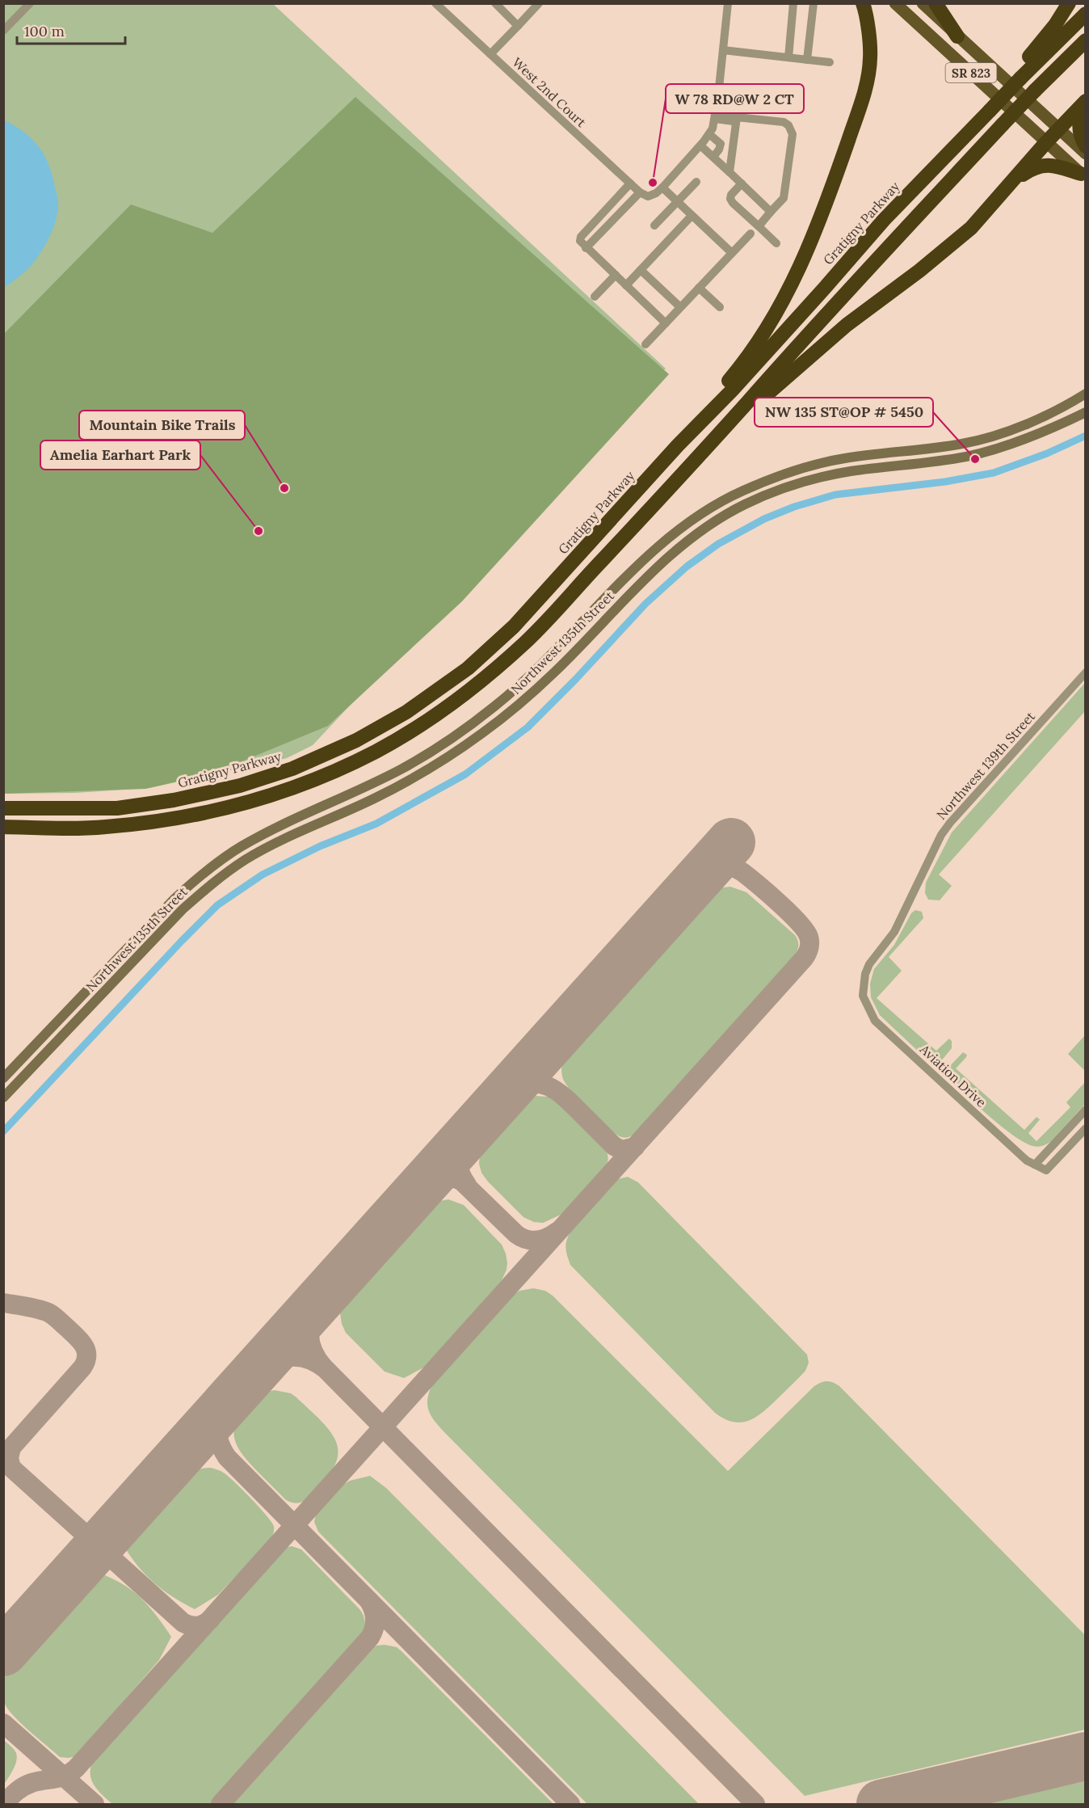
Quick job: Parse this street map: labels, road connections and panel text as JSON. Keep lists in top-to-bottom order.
{
  "streets": {
    "highway": ["Gratigny Parkway"],
    "main road": ["SR 823", "Northwest 135th Street"],
    "street": ["West 2nd Court", "Northwest 139th Street", "Aviation Drive"]
  },
  "crossings": [
    ["Northwest 139th Street", "Aviation Drive"]
  ],
  "places": [
    "W 78 RD@W 2 CT",
    "NW 135 ST@OP # 5450",
    "Mountain Bike Trails",
    "Amelia Earhart Park"
  ],
  "scale_bar": "100 m"
}
